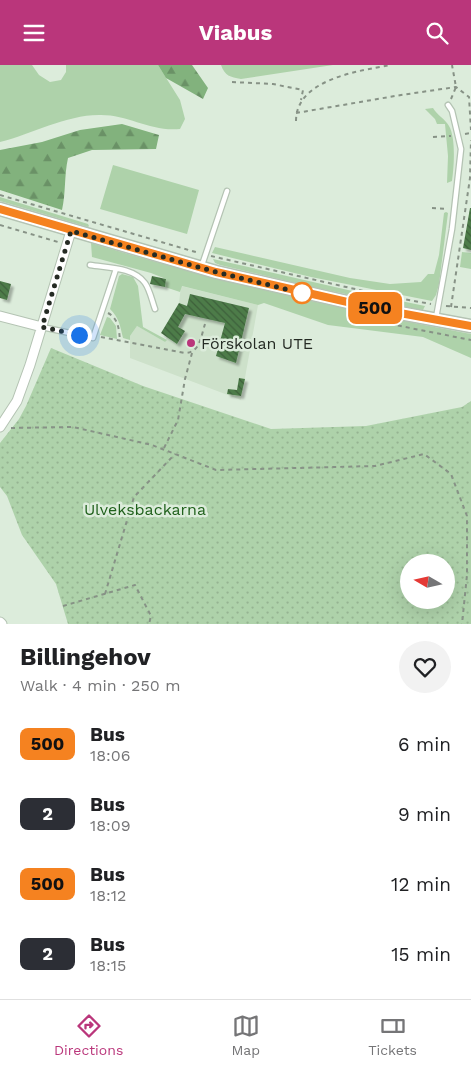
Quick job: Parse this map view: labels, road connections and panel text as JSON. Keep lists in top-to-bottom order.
{
  "parks": ["Ulveksbackarna"],
  "places": ["Förskolan UTE"],
  "lines": ["bus line 500"],
  "north": "left",
  "page": {
    "header": "Viabus",
    "on_map": "500",
    "heading": ["Billingehov", "Walk · 4 min · 250 m"],
    "list": [
      {
        "mark": "500",
        "name": "Bus",
        "note": "18:06",
        "value": "6 min"
      },
      {
        "mark": "2",
        "name": "Bus",
        "note": "18:09",
        "value": "9 min"
      },
      {
        "mark": "500",
        "name": "Bus",
        "note": "18:12",
        "value": "12 min"
      },
      {
        "mark": "2",
        "name": "Bus",
        "note": "18:15",
        "value": "15 min"
      }
    ],
    "tabs": ["Directions", "Map", "Tickets"]
  }
}
